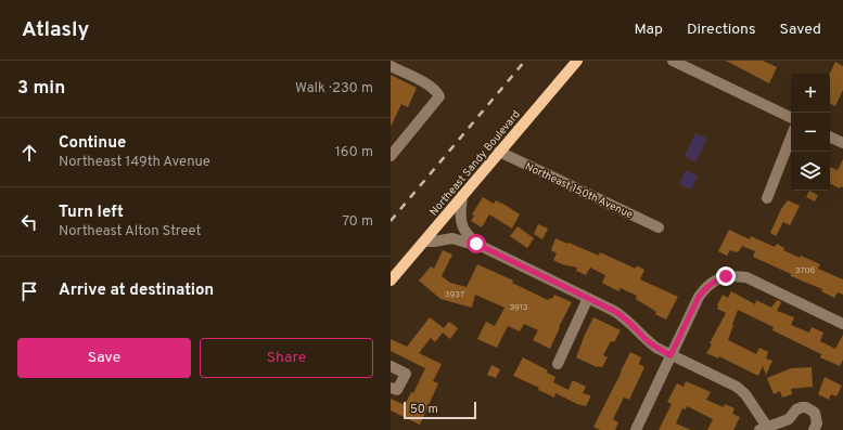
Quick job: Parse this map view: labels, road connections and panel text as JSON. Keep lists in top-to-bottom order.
{
  "streets": {
    "main road": ["Northeast Sandy Boulevard"],
    "street": ["Northeast 150th Avenue"]
  },
  "crossings": [
    ["Northeast Sandy Boulevard", "Northeast 150th Avenue"]
  ],
  "house_numbers": ["3706", "3937", "3913"],
  "scale_bar": "50 m",
  "page": {
    "header": "Atlasly",
    "nav": ["Map", "Directions", "Saved"],
    "heading": ["3 min", "Walk · 230 m"],
    "map_buttons": ["+", "−"],
    "list": [
      ["Continue", "Northeast 149th Avenue", "160 m"],
      ["Turn left", "Northeast Alton Street", "70 m"],
      "Arrive at destination"
    ],
    "buttons": ["Save", "Share"],
    "scale": "50 m"
  }
}
